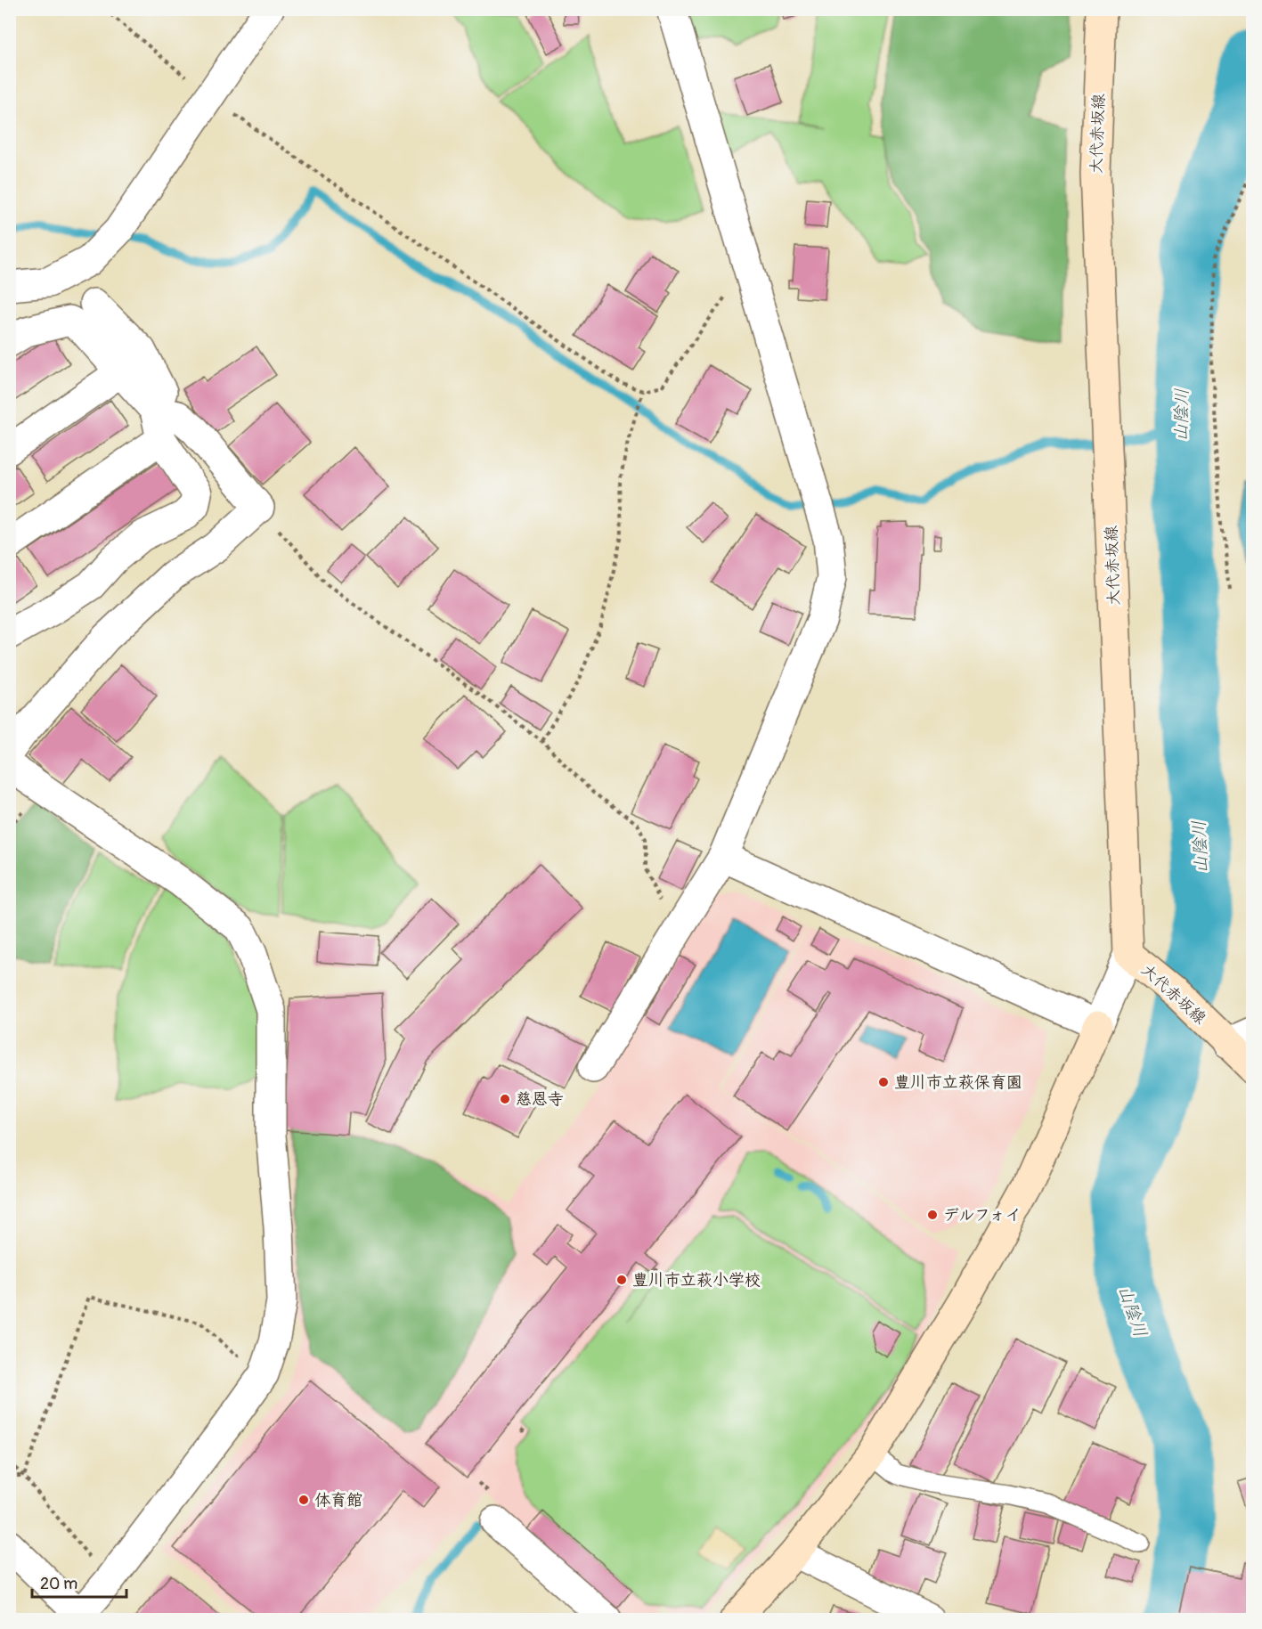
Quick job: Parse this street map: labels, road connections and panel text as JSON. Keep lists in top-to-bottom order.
{
  "streets": {
    "main road": ["大代赤坂線"]
  },
  "water": ["山陰川"],
  "places": [
    "豊川市立萩保育園",
    "慈恩寺",
    "デルフォイ",
    "豊川市立萩小学校",
    "体育館"
  ],
  "scale_bar": "20 m"
}
